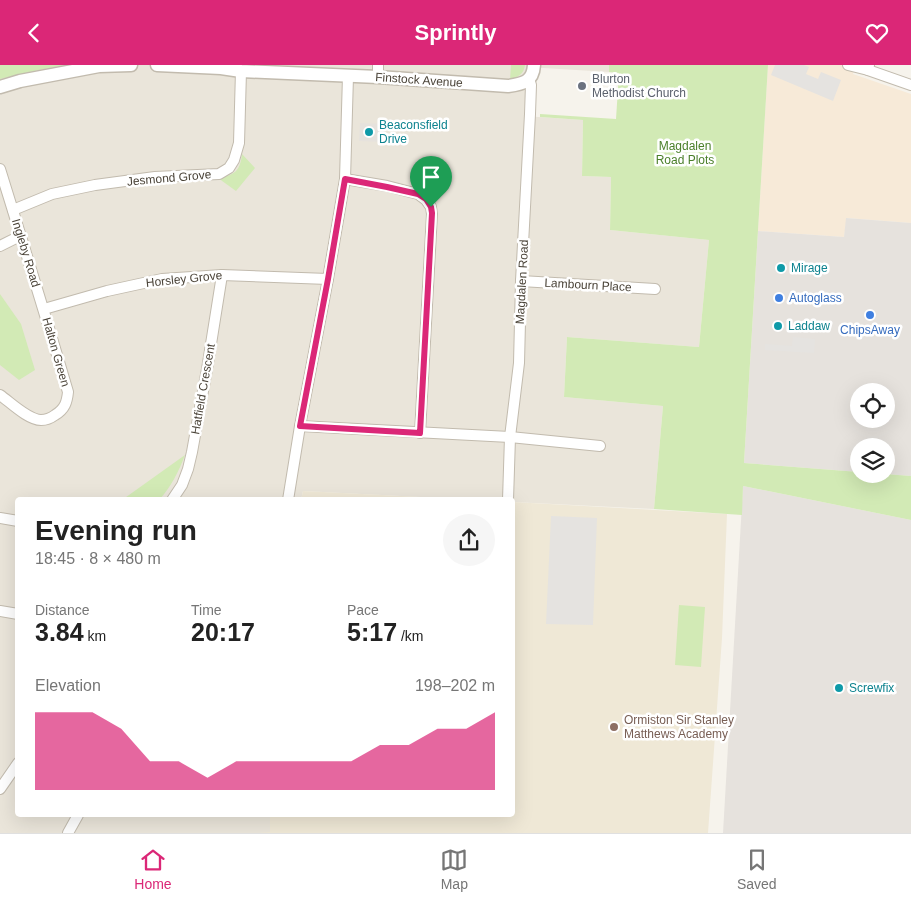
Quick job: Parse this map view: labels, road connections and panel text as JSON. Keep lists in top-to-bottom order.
{
  "streets": {
    "street": [
      "Finstock Avenue",
      "Jesmond Grove",
      "Ingleby Road",
      "Horsley Grove",
      "Magdalen Road",
      "Lambourn Place",
      "Halton Green",
      "Hatfield Crescent"
    ]
  },
  "crossings": [
    ["Finstock Avenue", "Jesmond Grove"],
    ["Finstock Avenue", "Magdalen Road"],
    ["Jesmond Grove", "Ingleby Road"],
    ["Ingleby Road", "Horsley Grove"],
    ["Ingleby Road", "Halton Green"],
    ["Horsley Grove", "Halton Green"],
    ["Horsley Grove", "Hatfield Crescent"],
    ["Magdalen Road", "Lambourn Place"]
  ],
  "parks": ["Magdalen Road Plots"],
  "places": [
    "Blurton Methodist Church",
    "Beaconsfield Drive",
    "Mirage",
    "Autoglass",
    "ChipsAway",
    "Laddaw",
    "Screwfix",
    "Ormiston Sir Stanley Matthews Academy"
  ],
  "page": {
    "header": "Sprintly",
    "heading": ["Evening run", "18:45 · 8 × 480 m"],
    "stats": [
      ["Distance", "3.84 km"],
      ["Time", "20:17"],
      ["Pace", "5:17 /km"]
    ],
    "chart": ["Elevation", "198–202 m"],
    "tabs": ["Home", "Map", "Saved"]
  }
}
